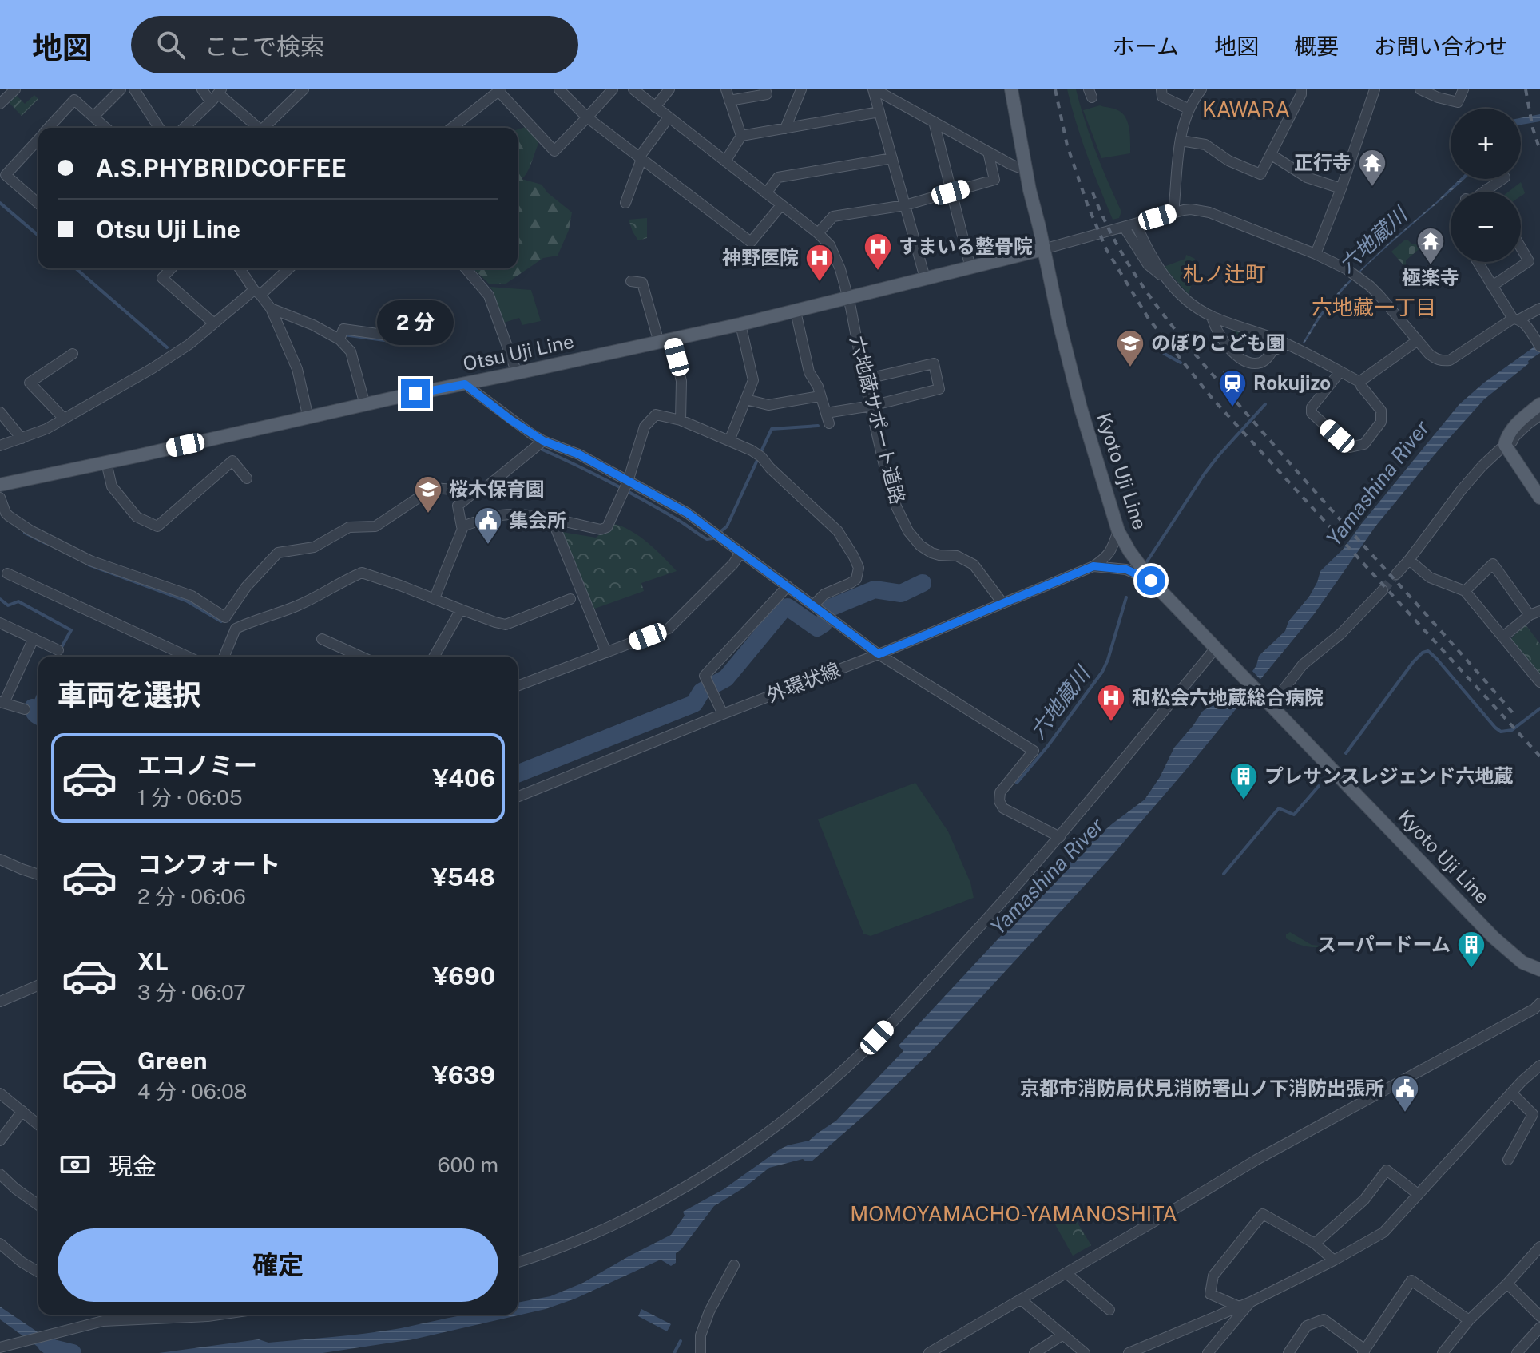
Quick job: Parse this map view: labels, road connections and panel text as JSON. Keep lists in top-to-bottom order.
{
  "streets": {
    "main road": ["Otsu Uji Line", "Kyoto Uji Line"],
    "street": ["六地蔵サポート道路", "外環状線"]
  },
  "crossings": [
    ["Otsu Uji Line", "六地蔵サポート道路"],
    ["Otsu Uji Line", "Kyoto Uji Line"],
    ["六地蔵サポート道路", "外環状線"],
    ["Kyoto Uji Line", "外環状線"]
  ],
  "districts": [
    "KAWARA",
    "札ノ辻町",
    "六地藏一丁目",
    "MOMOYAMACHO-YAMANOSHITA"
  ],
  "water": ["六地蔵川", "Yamashina River"],
  "places": {
    "temple": ["正行寺", "極楽寺"],
    "hospital": ["すまいる整骨院", "神野医院", "和松会六地蔵総合病院"],
    "school or university": ["のぼりこども園", "桜木保育園"],
    "station": ["Rokujizo"],
    "public building": ["集会所", "京都市消防局伏見消防署山ノ下消防出張所"],
    "building": ["プレサンスレジェンド六地蔵", "スーパードーム"]
  },
  "page": {
    "header": "地図",
    "search": "ここで検索",
    "nav": [
      "ホーム",
      "地図",
      "概要",
      "お問い合わせ"
    ],
    "map_buttons": ["+", "−"],
    "banner": ["A.S.PHYBRIDCOFFEE", "Otsu Uji Line"],
    "bubble": "2 分",
    "heading": "車両を選択",
    "list": [
      {
        "name": "エコノミー",
        "note": "1 分 · 06:05",
        "value": "¥406"
      },
      {
        "name": "コンフォート",
        "note": "2 分 · 06:06",
        "value": "¥548"
      },
      {
        "name": "XL",
        "note": "3 分 · 06:07",
        "value": "¥690"
      },
      {
        "name": "Green",
        "note": "4 分 · 06:08",
        "value": "¥639"
      }
    ],
    "pay": ["現金", "600 m"],
    "buttons": "確定"
  }
}
